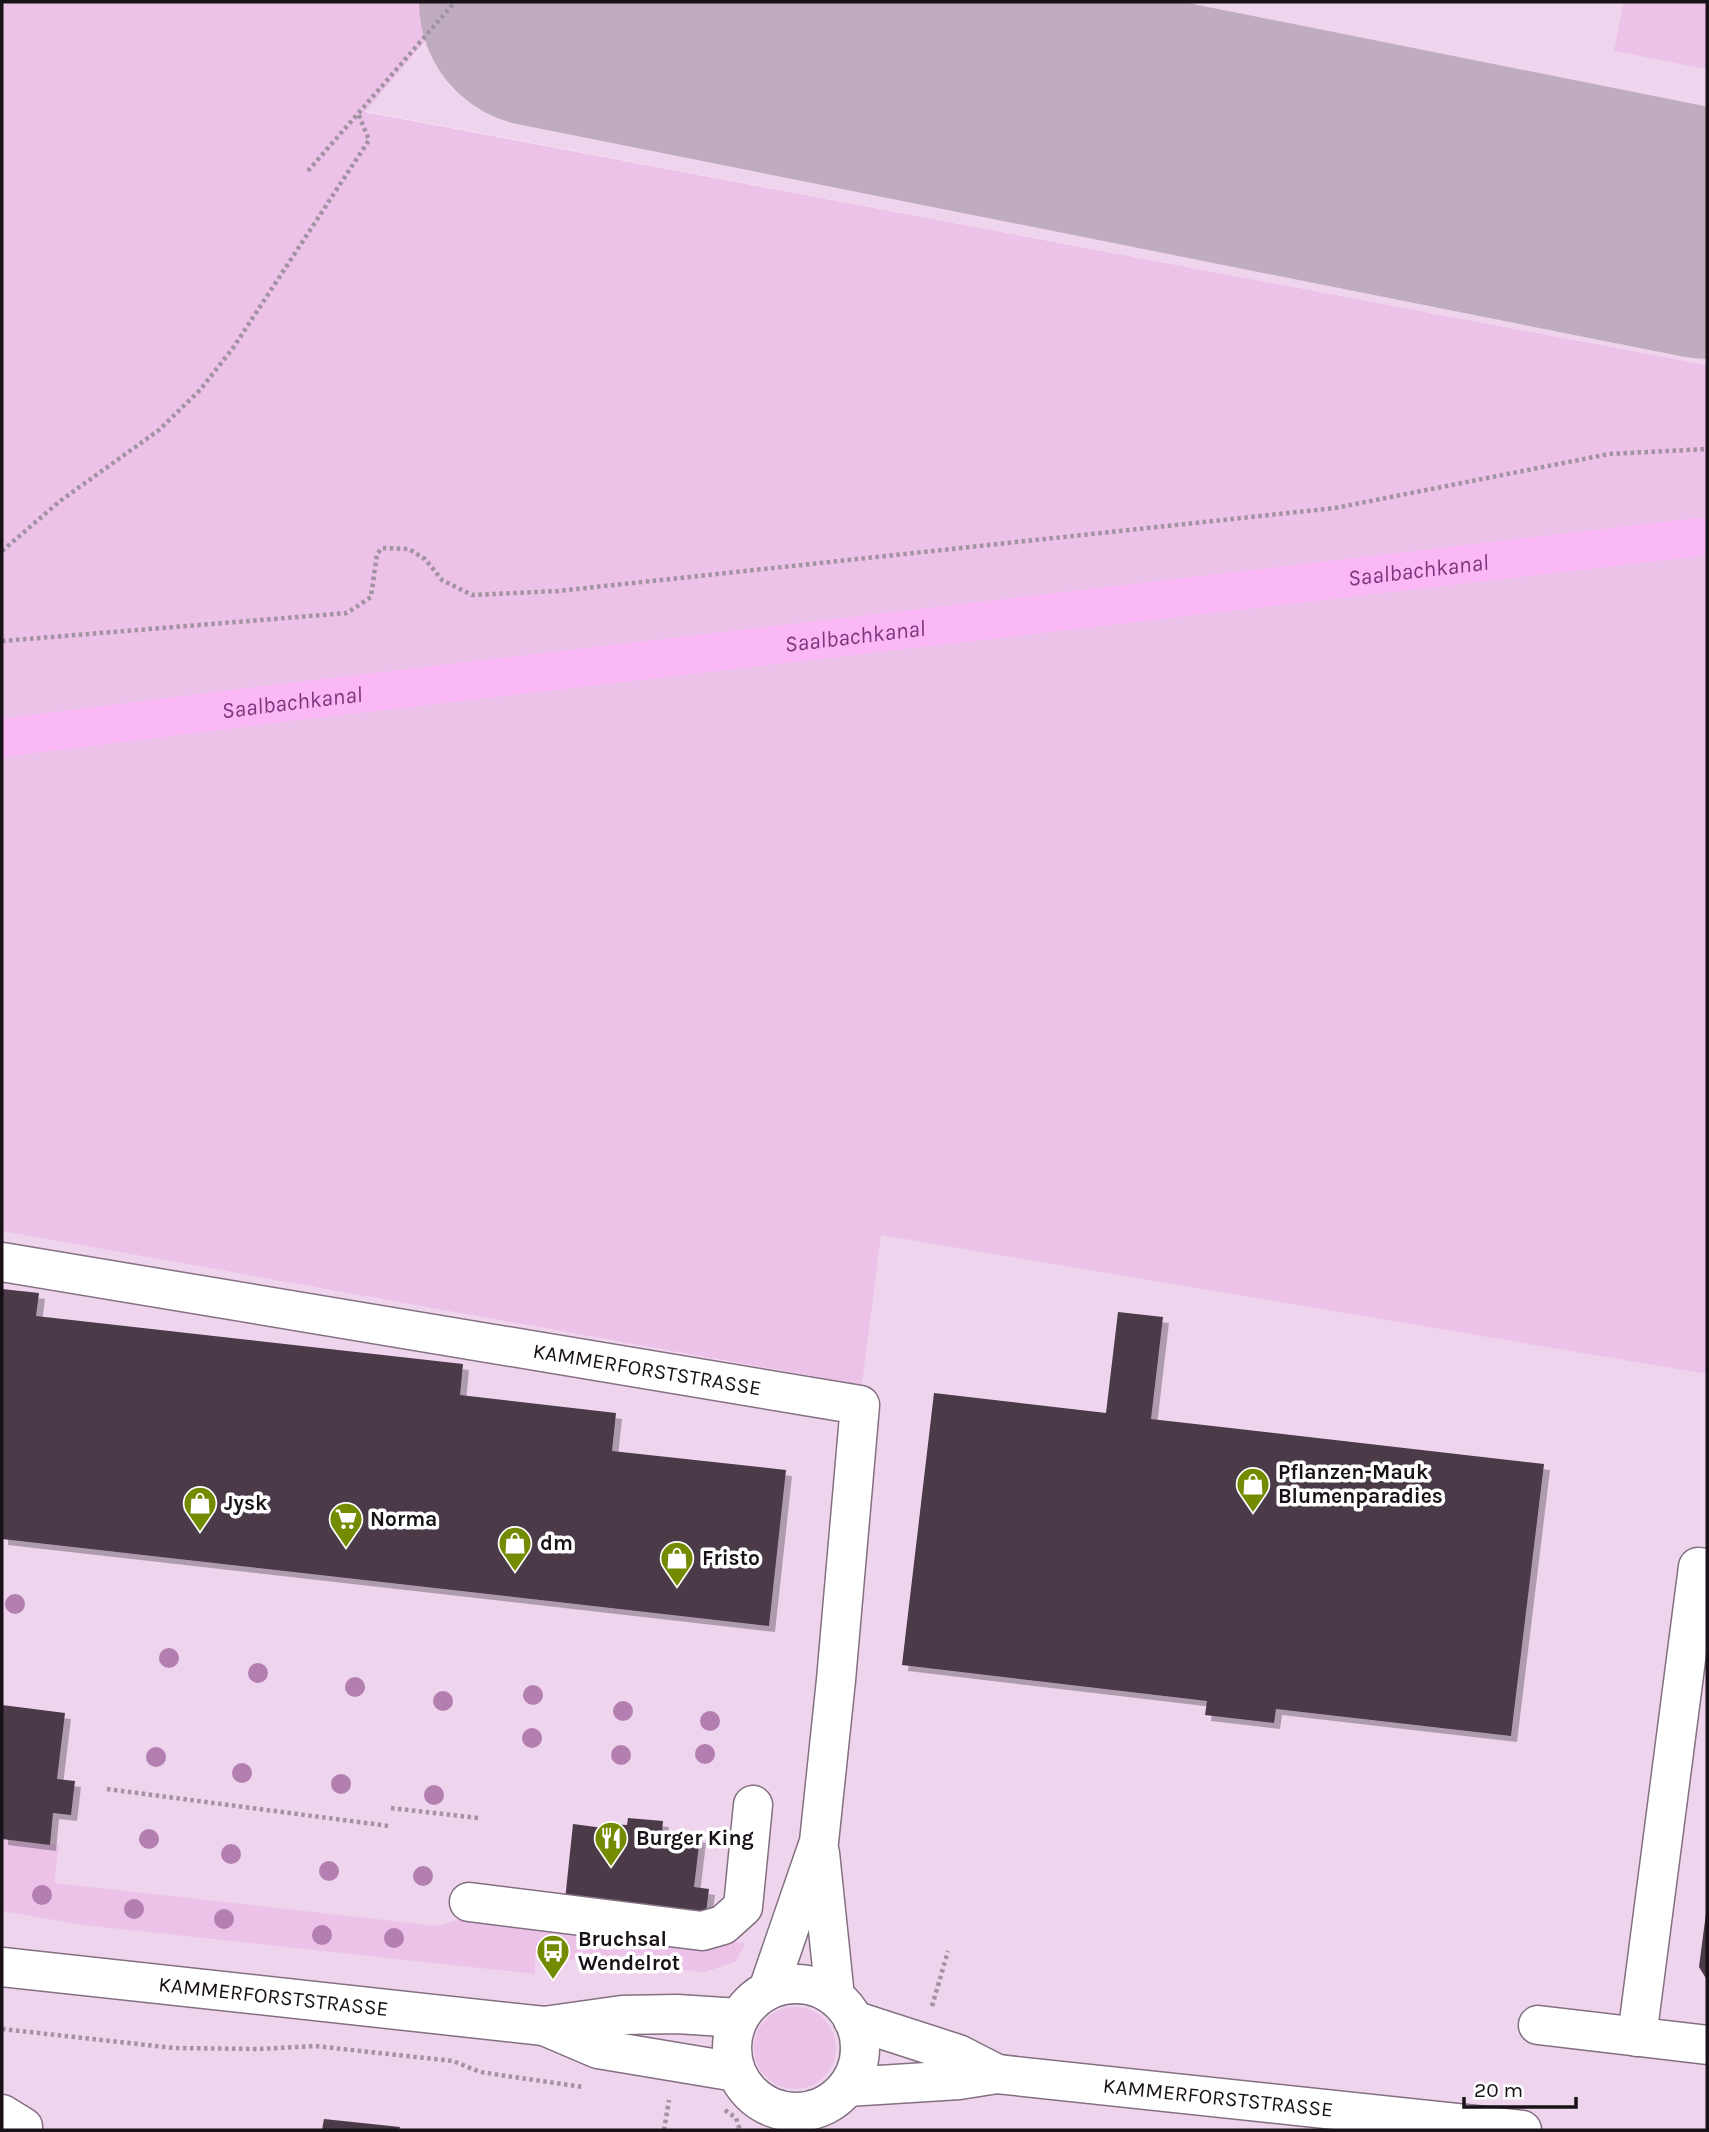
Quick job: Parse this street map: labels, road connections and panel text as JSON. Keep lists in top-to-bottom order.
{
  "streets": {
    "street": ["KAMMERFORSTSTRASSE"]
  },
  "water": ["Saalbachkanal"],
  "places": {
    "shop": [
      "Pflanzen-Mauk Blumenparadies",
      "Jysk",
      "dm",
      "Fristo"
    ],
    "supermarket": ["Norma"],
    "restaurant": ["Burger King"],
    "bus stop": ["Bruchsal Wendelrot"]
  },
  "scale_bar": "20 m"
}
